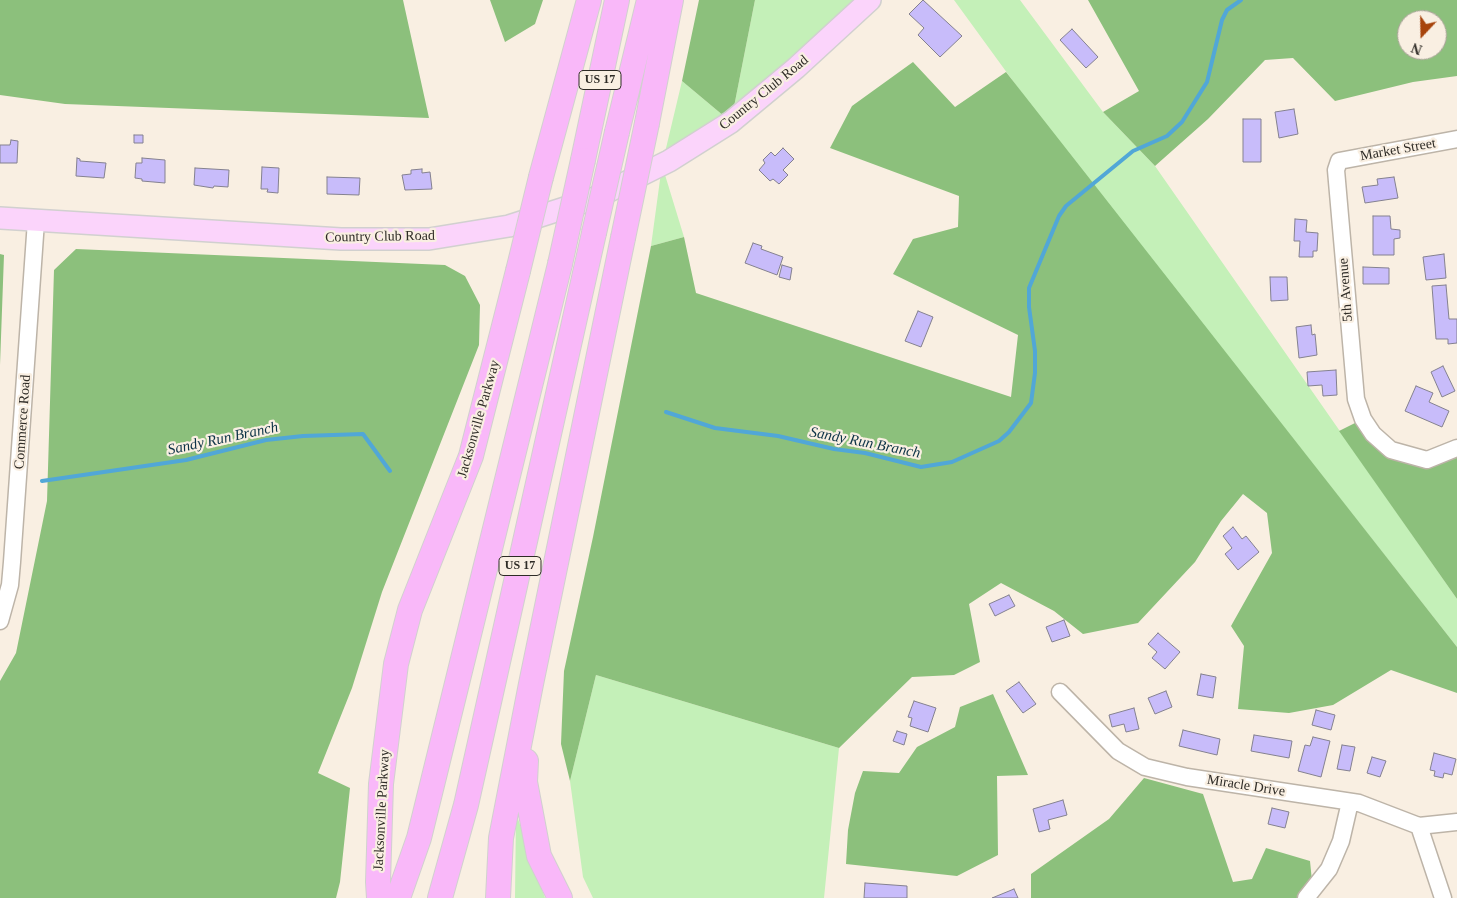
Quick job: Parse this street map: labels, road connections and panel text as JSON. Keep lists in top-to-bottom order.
{
  "streets": {
    "highway": ["US 17", "Jacksonville Parkway"],
    "main road": ["Country Club Road"],
    "street": [
      "Market Street",
      "5th Avenue",
      "Commerce Road",
      "Miracle Drive"
    ]
  },
  "crossings": [
    ["Country Club Road", "Commerce Road"],
    ["Market Street", "5th Avenue"]
  ],
  "water": ["Sandy Run Branch"],
  "north": "bottom"
}
